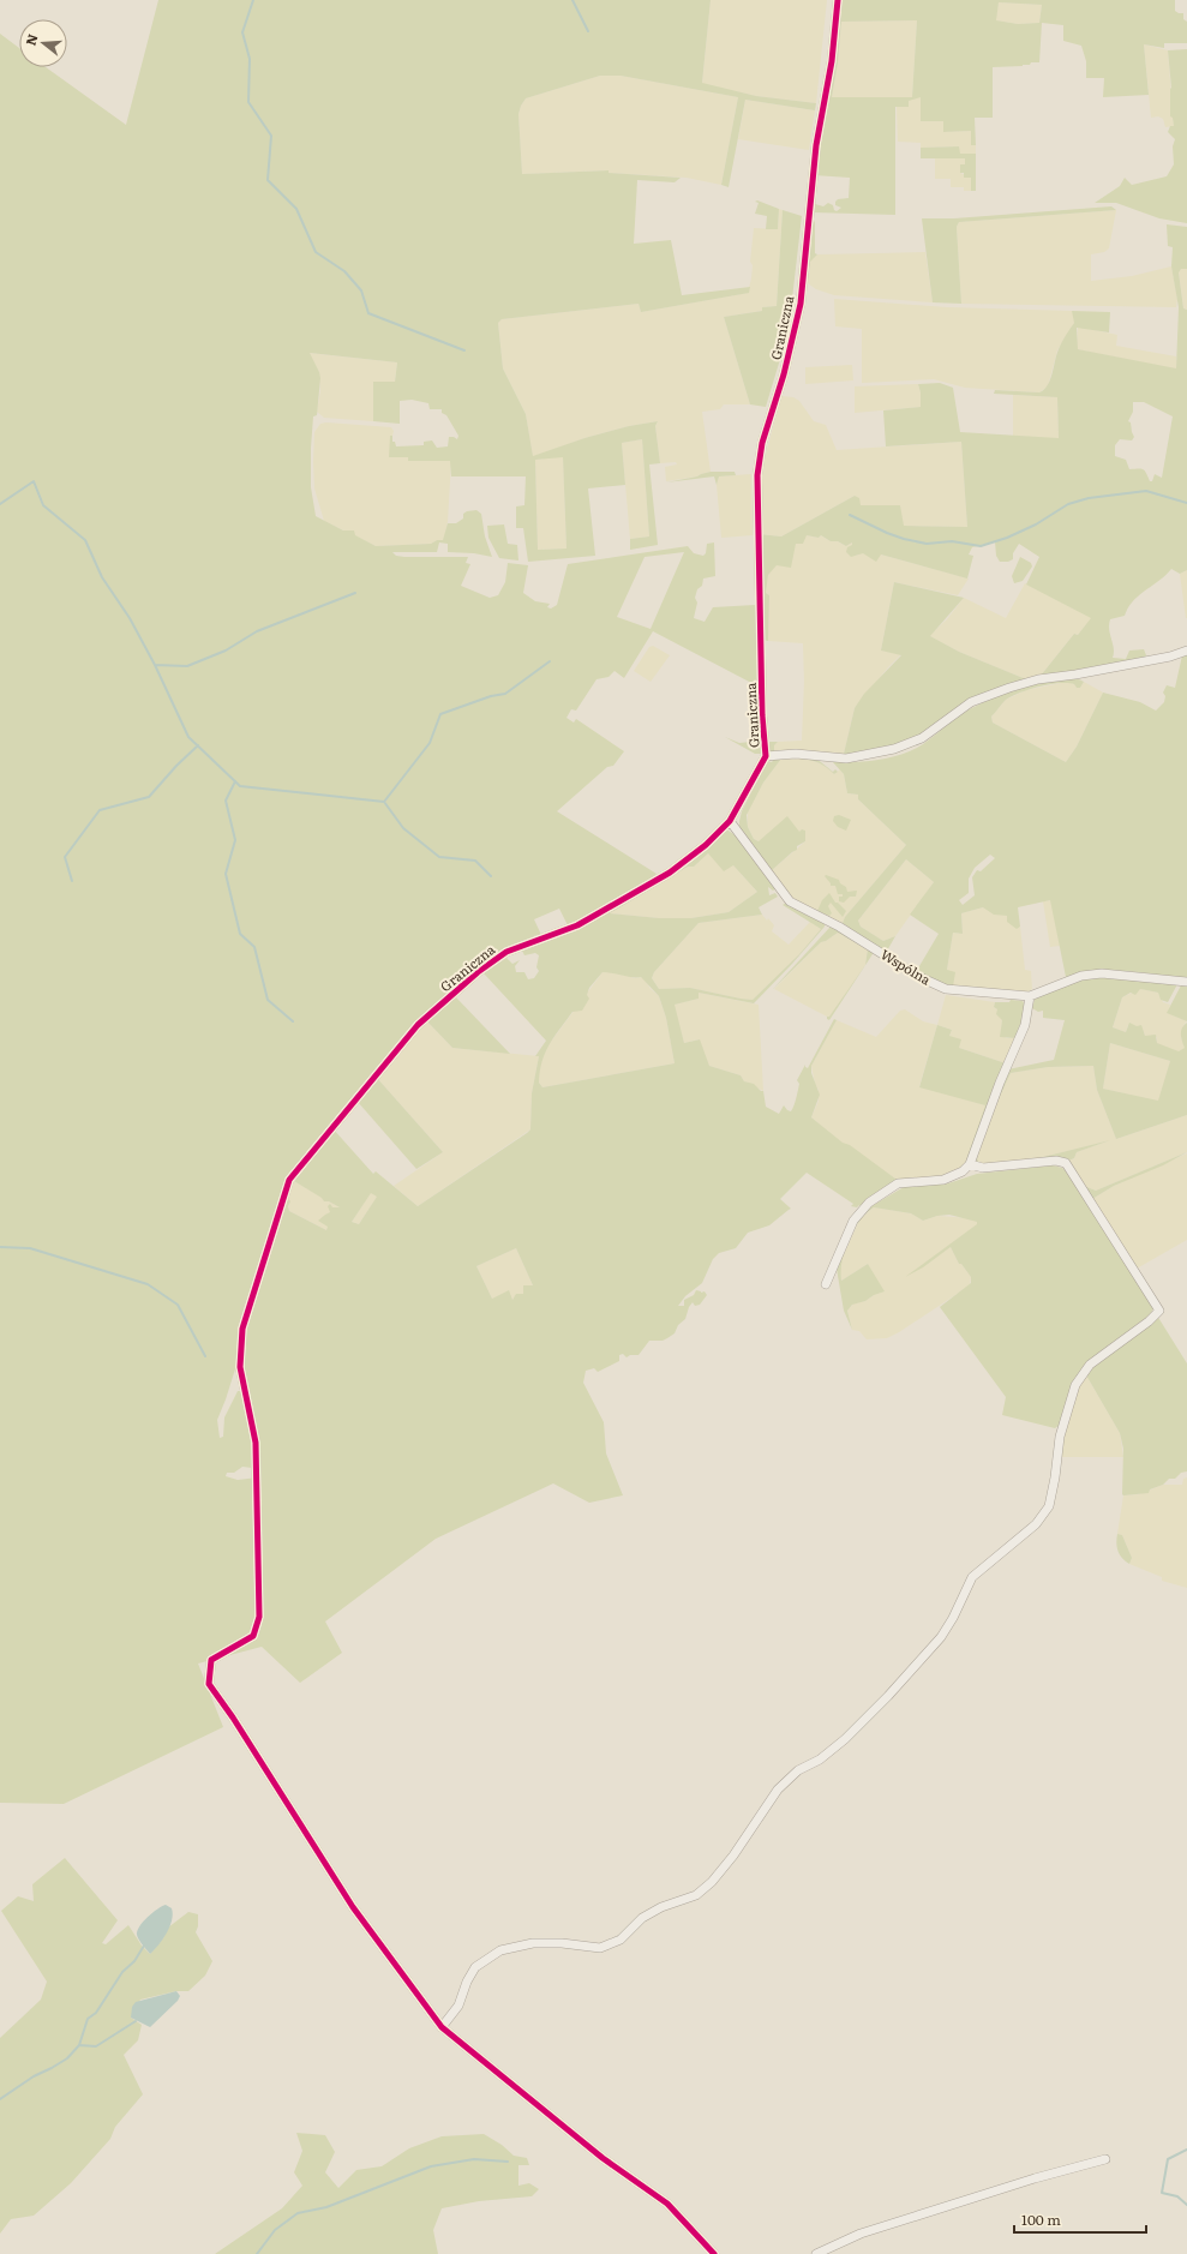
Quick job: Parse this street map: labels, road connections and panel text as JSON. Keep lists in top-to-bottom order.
{
  "streets": {
    "street": ["Graniczna", "Wspólna"]
  },
  "crossings": [
    ["Graniczna", "Wspólna"]
  ],
  "scale_bar": "100 m",
  "north": "left"
}
